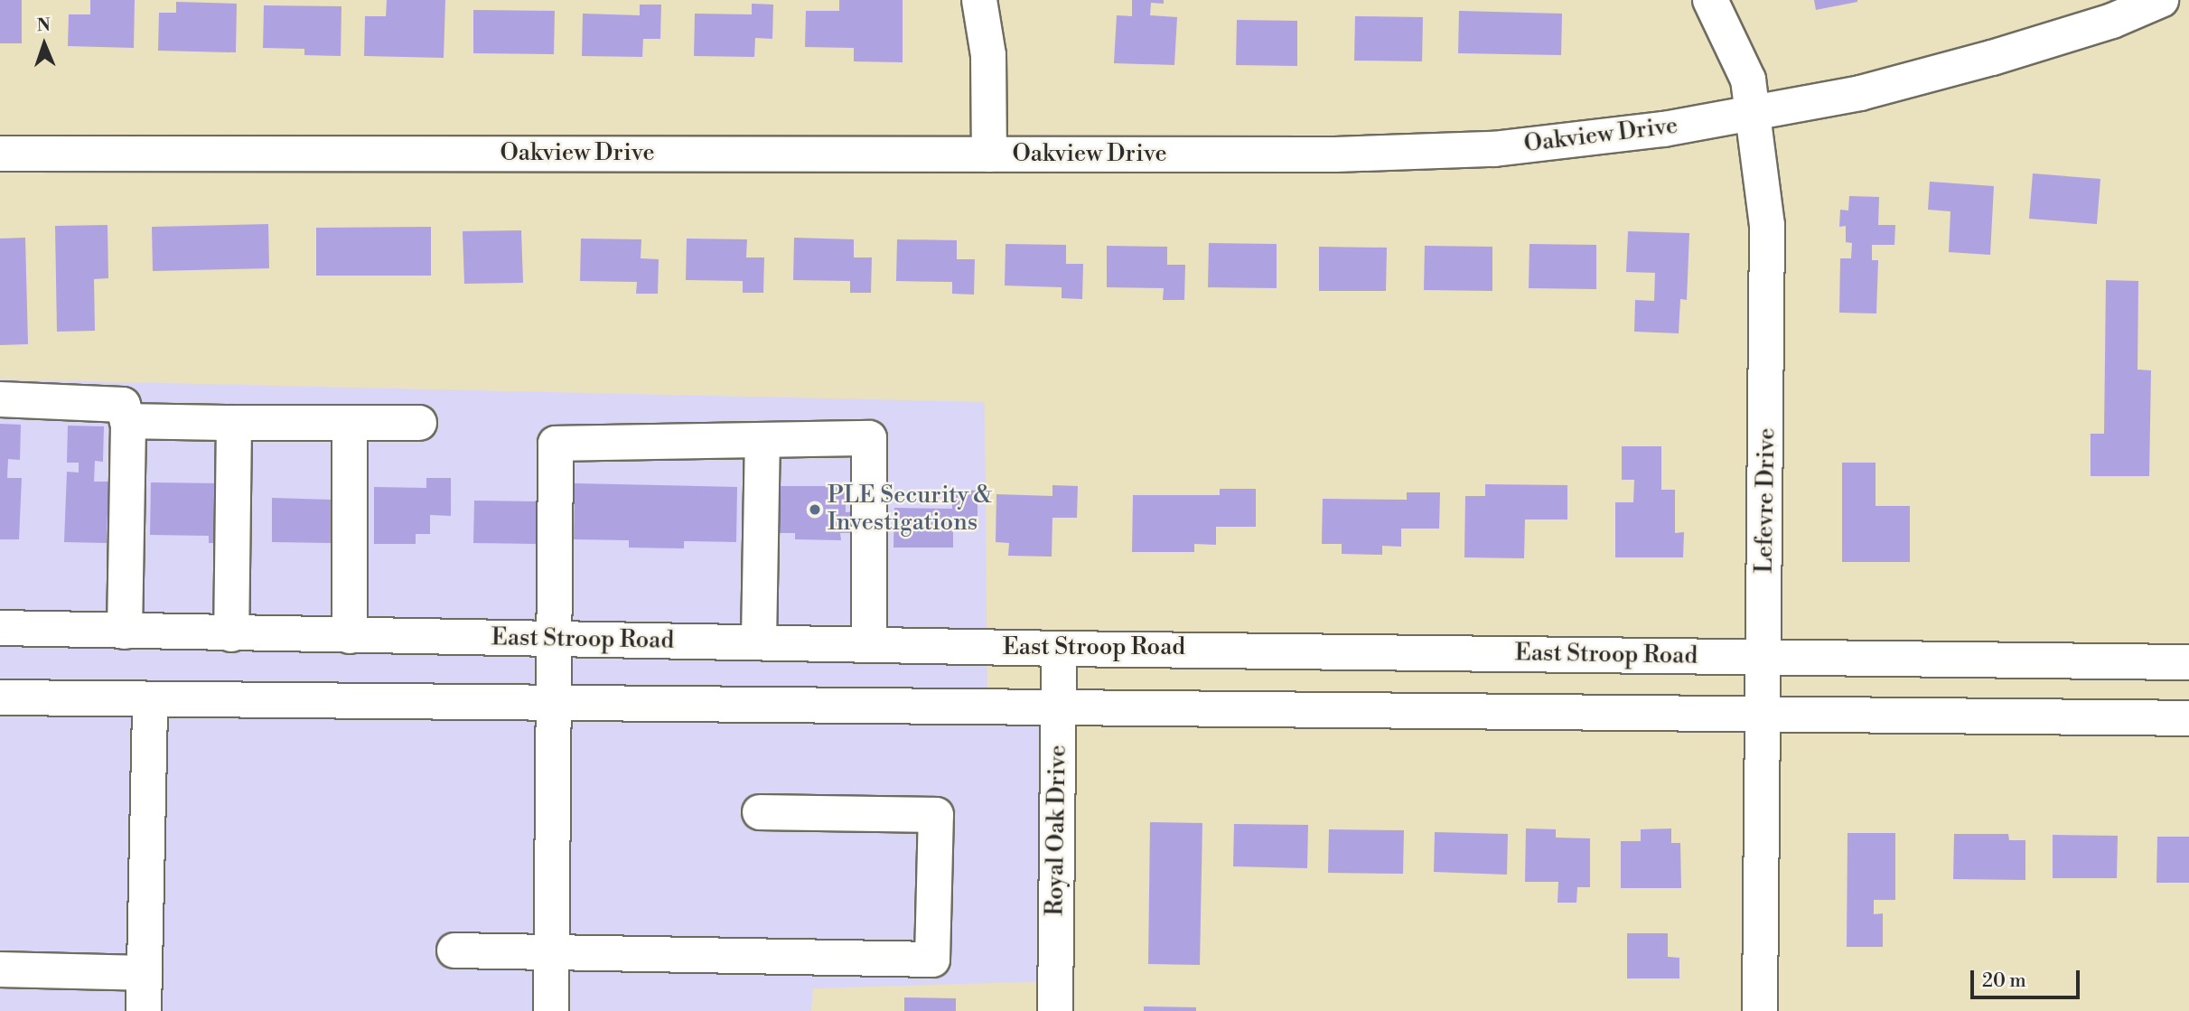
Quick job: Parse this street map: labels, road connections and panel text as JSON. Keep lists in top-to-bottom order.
{
  "streets": {
    "main road": [
      "Oakview Drive",
      "Lefevre Drive",
      "East Stroop Road",
      "Royal Oak Drive"
    ]
  },
  "crossings": [
    ["Oakview Drive", "Lefevre Drive"],
    ["Lefevre Drive", "East Stroop Road"],
    ["East Stroop Road", "Royal Oak Drive"]
  ],
  "places": ["PLE Security & Investigations"],
  "scale_bar": "20 m",
  "north": "top"
}
